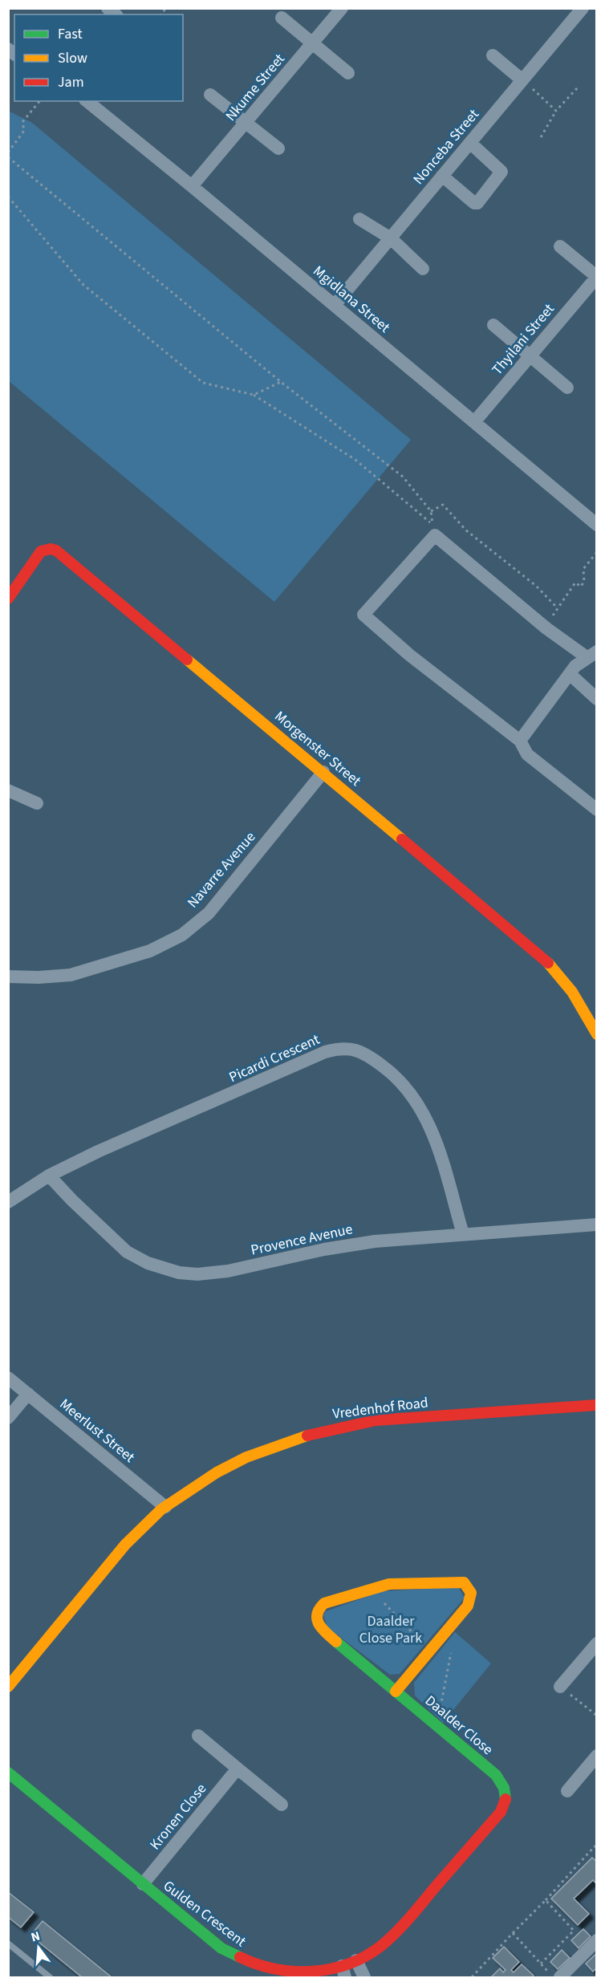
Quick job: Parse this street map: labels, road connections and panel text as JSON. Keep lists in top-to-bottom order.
{
  "streets": {
    "street": [
      "Nkume Street",
      "Nonceba Street",
      "Mgidlana Street",
      "Thyilani Street",
      "Morgenster Street",
      "Navarre Avenue",
      "Picardi Crescent",
      "Provence Avenue",
      "Vredenhof Road",
      "Meerlust Street",
      "Daalder Close",
      "Kronen Close",
      "Gulden Crescent"
    ]
  },
  "crossings": [
    ["Nkume Street", "Mgidlana Street"],
    ["Nonceba Street", "Mgidlana Street"],
    ["Mgidlana Street", "Thyilani Street"],
    ["Morgenster Street", "Navarre Avenue"],
    ["Picardi Crescent", "Provence Avenue"],
    ["Vredenhof Road", "Meerlust Street"],
    ["Daalder Close", "Gulden Crescent"],
    ["Kronen Close", "Gulden Crescent"]
  ],
  "parks": ["Daalder Close Park"],
  "legend": ["Fast", "Slow", "Jam"],
  "north": "top"
}
